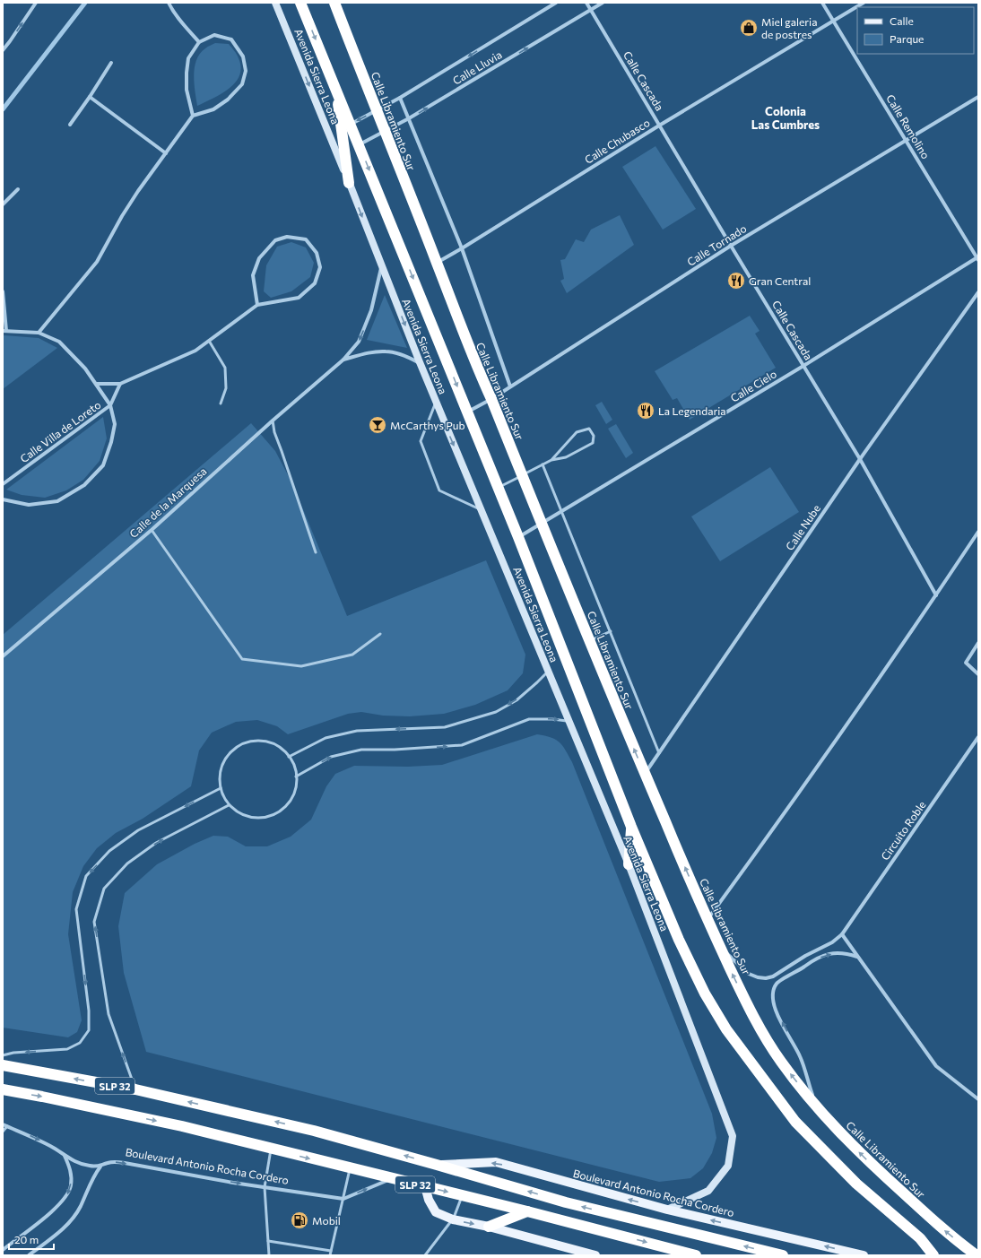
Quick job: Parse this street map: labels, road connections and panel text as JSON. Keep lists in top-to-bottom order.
{
  "streets": {
    "highway": ["Calle Libramiento Sur", "SLP 32"],
    "main road": ["Boulevard Antonio Rocha Cordero"],
    "street": [
      "Calle Lluvia",
      "Avenida Sierra Leona",
      "Calle Cascada",
      "Calle Remolino",
      "Calle Chubasco",
      "Calle Tornado",
      "Calle Cielo",
      "Calle Villa de Loreto",
      "Calle de la Marquesa",
      "Calle Nube",
      "Circuito Roble"
    ]
  },
  "crossings": [
    ["Calle Lluvia", "Calle Cascada"],
    ["Calle Lluvia", "Calle Libramiento Sur"],
    ["Avenida Sierra Leona", "Calle de la Marquesa"],
    ["Avenida Sierra Leona", "Boulevard Antonio Rocha Cordero"],
    ["Calle Cascada", "Calle Chubasco"],
    ["Calle Cascada", "Calle Tornado"],
    ["Calle Cascada", "Calle Cielo"],
    ["Calle Cascada", "Calle Nube"],
    ["Calle Libramiento Sur", "Calle Chubasco"],
    ["Calle Libramiento Sur", "Calle Tornado"],
    ["Calle Libramiento Sur", "Calle Cielo"],
    ["Calle Libramiento Sur", "Calle Nube"],
    ["Calle Remolino", "Calle Chubasco"],
    ["Calle Remolino", "Calle Tornado"],
    ["Calle Remolino", "Calle Cielo"],
    ["SLP 32", "Boulevard Antonio Rocha Cordero"]
  ],
  "one_way": ["Avenida Sierra Leona"],
  "districts": ["Colonia Las Cumbres"],
  "places": {
    "shop": ["Miel galeria de postres"],
    "restaurant": ["Gran Central", "La Legendaria"],
    "bar": ["McCarthys Pub"],
    "fuel station": ["Mobil"]
  },
  "legend": ["Calle", "Parque"],
  "scale_bar": "20 m"
}
